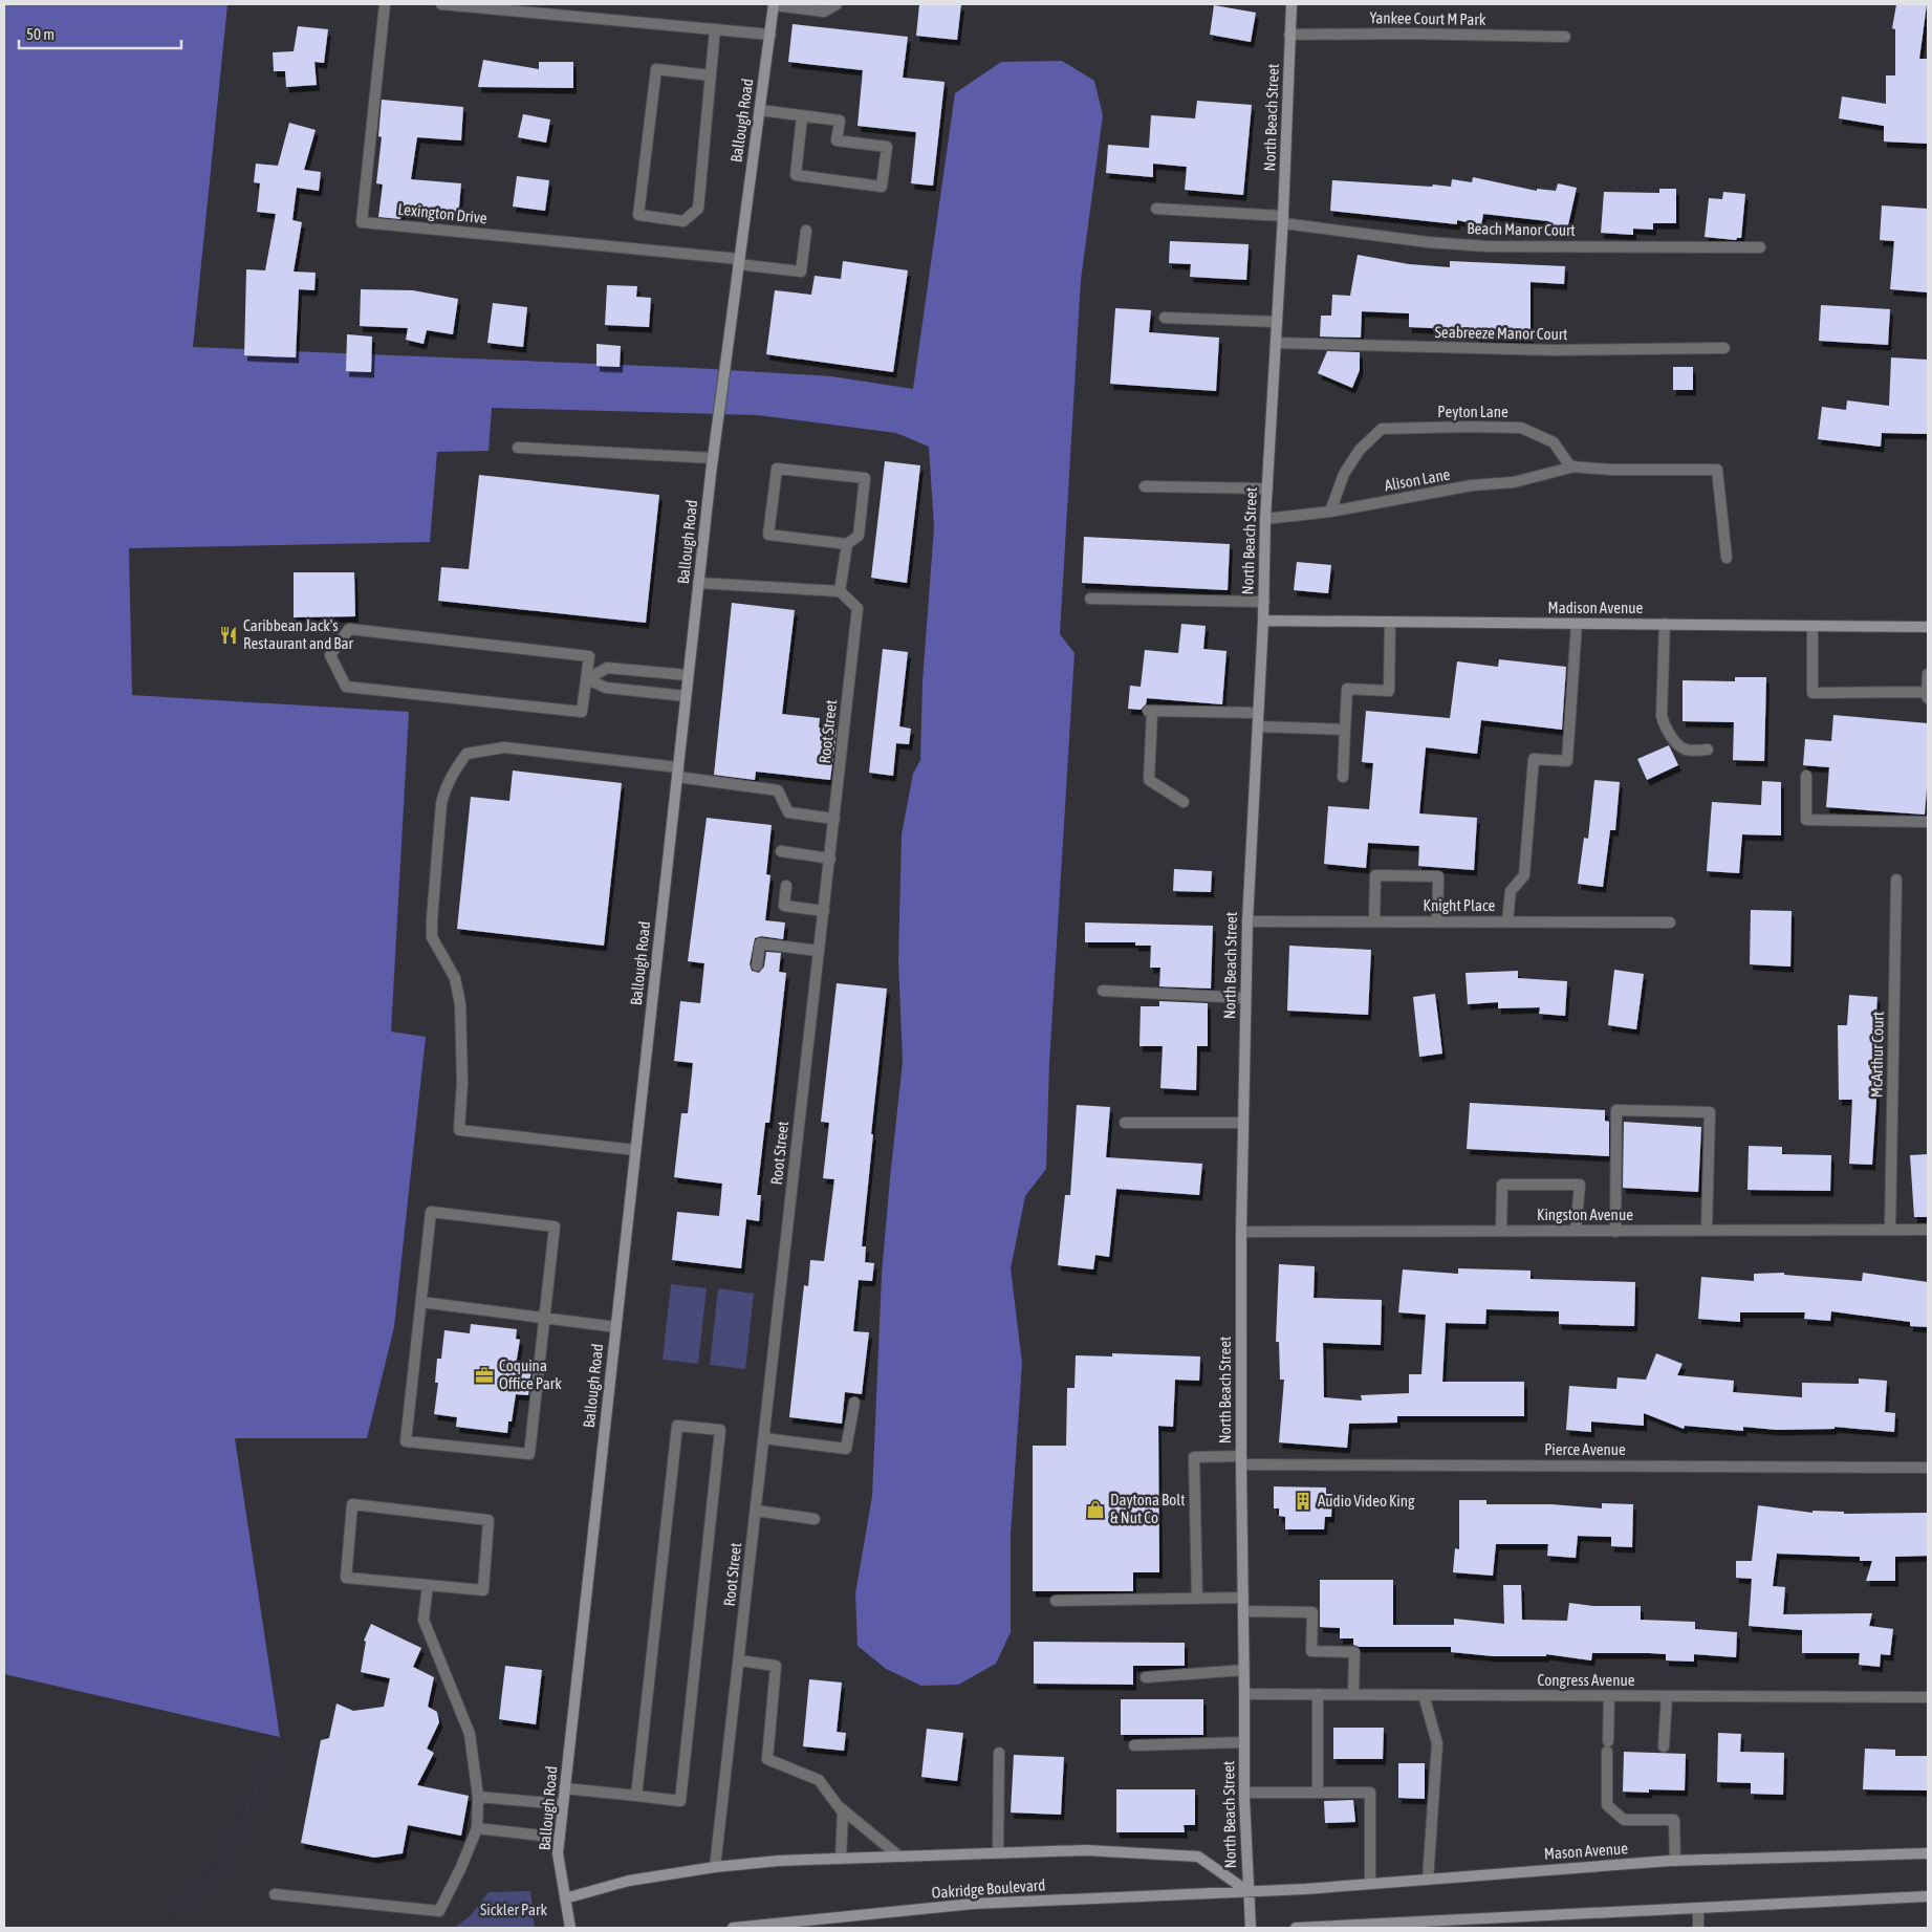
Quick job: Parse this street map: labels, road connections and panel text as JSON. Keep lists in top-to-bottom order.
{
  "streets": {
    "street": [
      "Yankee Court M Park",
      "North Beach Street",
      "Ballough Road",
      "Lexington Drive",
      "Beach Manor Court",
      "Seabreeze Manor Court",
      "Peyton Lane",
      "Alison Lane",
      "Madison Avenue",
      "Root Street",
      "Knight Place",
      "McArthur Court",
      "Kingston Avenue",
      "Pierce Avenue",
      "Congress Avenue",
      "Mason Avenue",
      "Oakridge Boulevard"
    ]
  },
  "crossings": [
    ["Yankee Court M Park", "North Beach Street"],
    ["North Beach Street", "Beach Manor Court"],
    ["North Beach Street", "Seabreeze Manor Court"],
    ["North Beach Street", "Alison Lane"],
    ["North Beach Street", "Madison Avenue"],
    ["North Beach Street", "Knight Place"],
    ["North Beach Street", "Kingston Avenue"],
    ["North Beach Street", "Pierce Avenue"],
    ["North Beach Street", "Congress Avenue"],
    ["North Beach Street", "Mason Avenue"],
    ["North Beach Street", "Oakridge Boulevard"],
    ["Ballough Road", "Lexington Drive"],
    ["Peyton Lane", "Alison Lane"],
    ["McArthur Court", "Kingston Avenue"],
    ["Mason Avenue", "Oakridge Boulevard"]
  ],
  "parks": ["Sickler Park"],
  "places": {
    "restaurant": ["Caribbean Jack's Restaurant and Bar"],
    "office": ["Coquina Office Park"],
    "building": ["Audio Video King"],
    "shop": ["Daytona Bolt & Nut Co"]
  },
  "scale_bar": "50 m"
}
